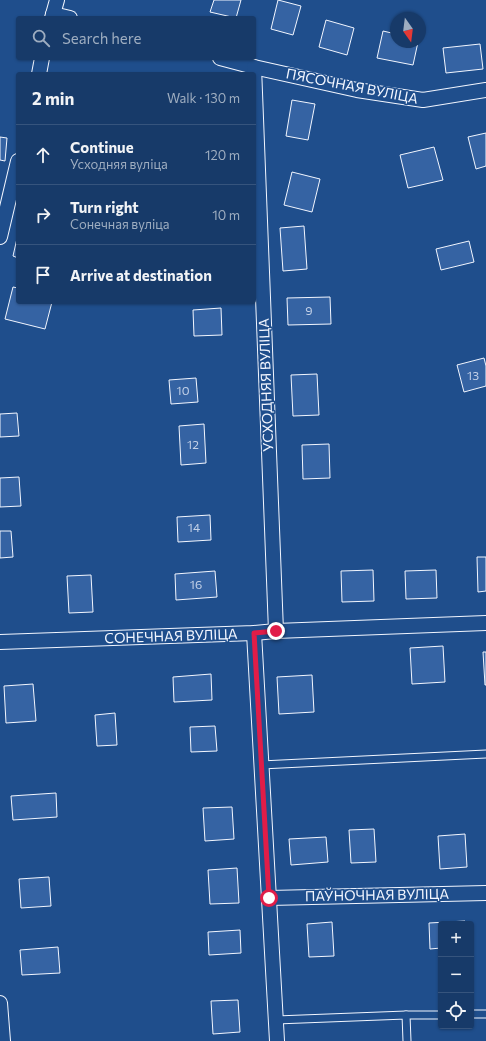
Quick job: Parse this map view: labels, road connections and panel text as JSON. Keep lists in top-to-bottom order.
{
  "streets": {
    "street": [
      "ПЯСОЧНАЯ ВУЛІЦА",
      "УСХОДНЯЯ ВУЛІЦА",
      "СОНЕЧНАЯ ВУЛІЦА",
      "ПАЎНОЧНАЯ ВУЛІЦА"
    ]
  },
  "crossings": [
    ["ПЯСОЧНАЯ ВУЛІЦА", "УСХОДНЯЯ ВУЛІЦА"],
    ["УСХОДНЯЯ ВУЛІЦА", "СОНЕЧНАЯ ВУЛІЦА"]
  ],
  "house_numbers": [
    "9",
    "13",
    "10",
    "12",
    "14",
    "16"
  ],
  "north": "bottom",
  "page": {
    "search": "Search here",
    "heading": ["2 min", "Walk · 130 m"],
    "list": [
      ["Continue", "Усходняя вуліца", "120 m"],
      ["Turn right", "Сонечная вуліца", "10 m"],
      "Arrive at destination"
    ],
    "map_buttons": ["+", "−"]
  }
}
